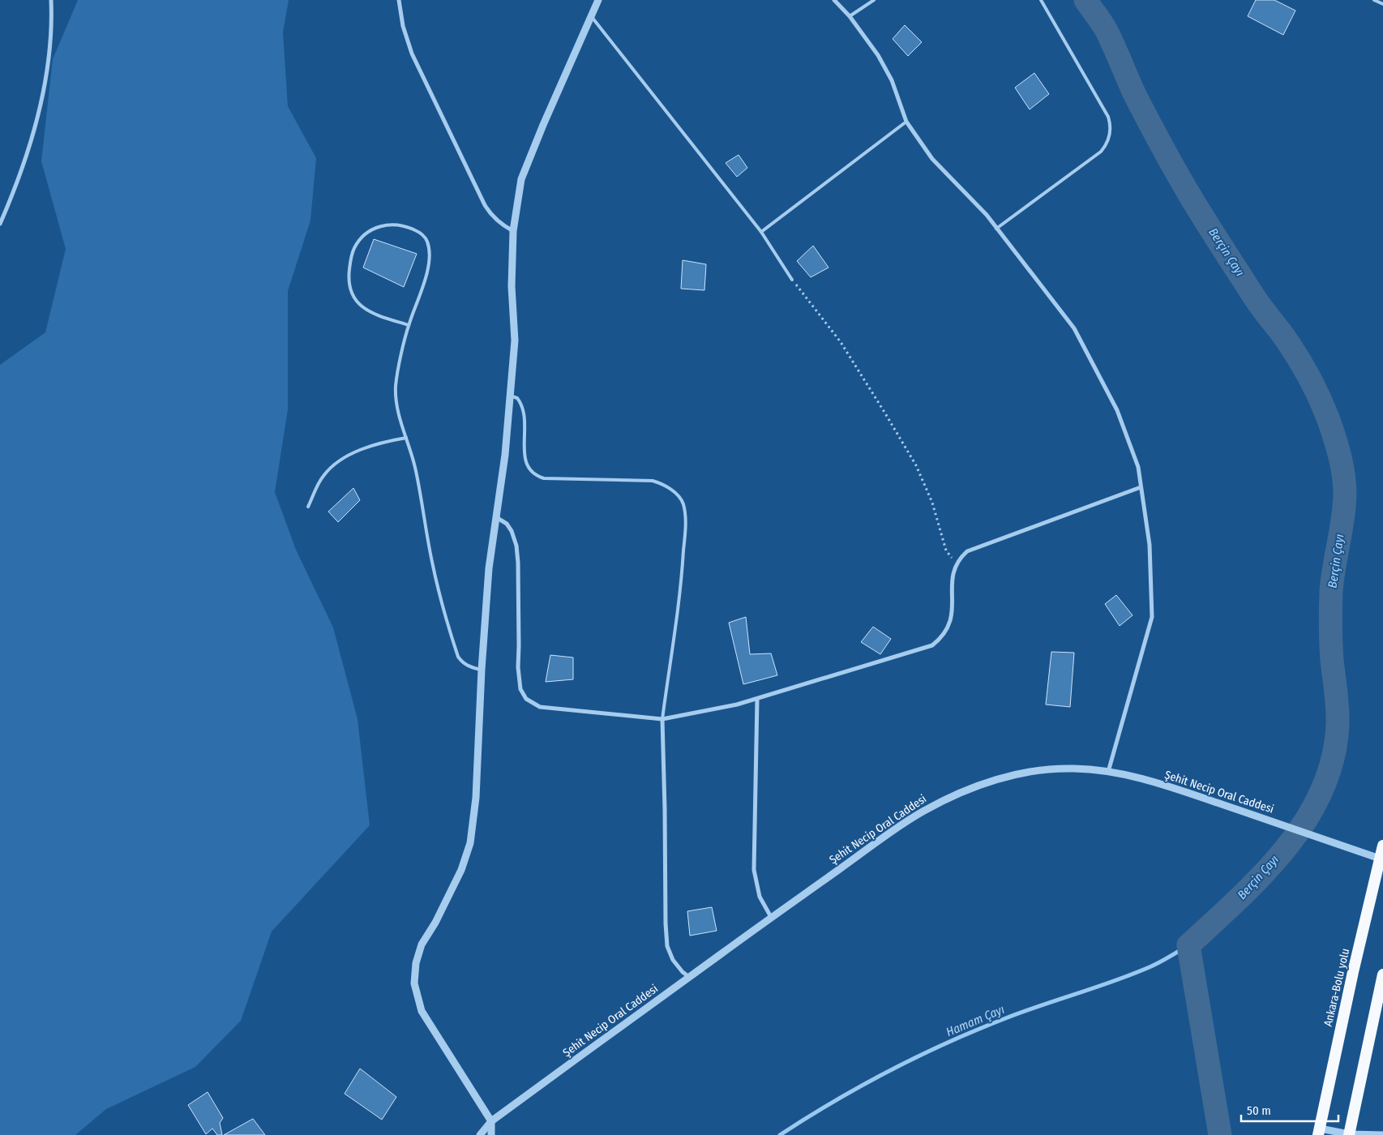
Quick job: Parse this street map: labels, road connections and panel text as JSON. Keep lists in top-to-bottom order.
{
  "streets": {
    "highway": ["Ankara-Bolu yolu"],
    "street": ["Şehit Necip Oral Caddesi"]
  },
  "crossings": [
    ["Şehit Necip Oral Caddesi", "Ankara-Bolu yolu"]
  ],
  "water": ["Berçin Çayı", "Hamam Çayı"],
  "scale_bar": "50 m"
}
